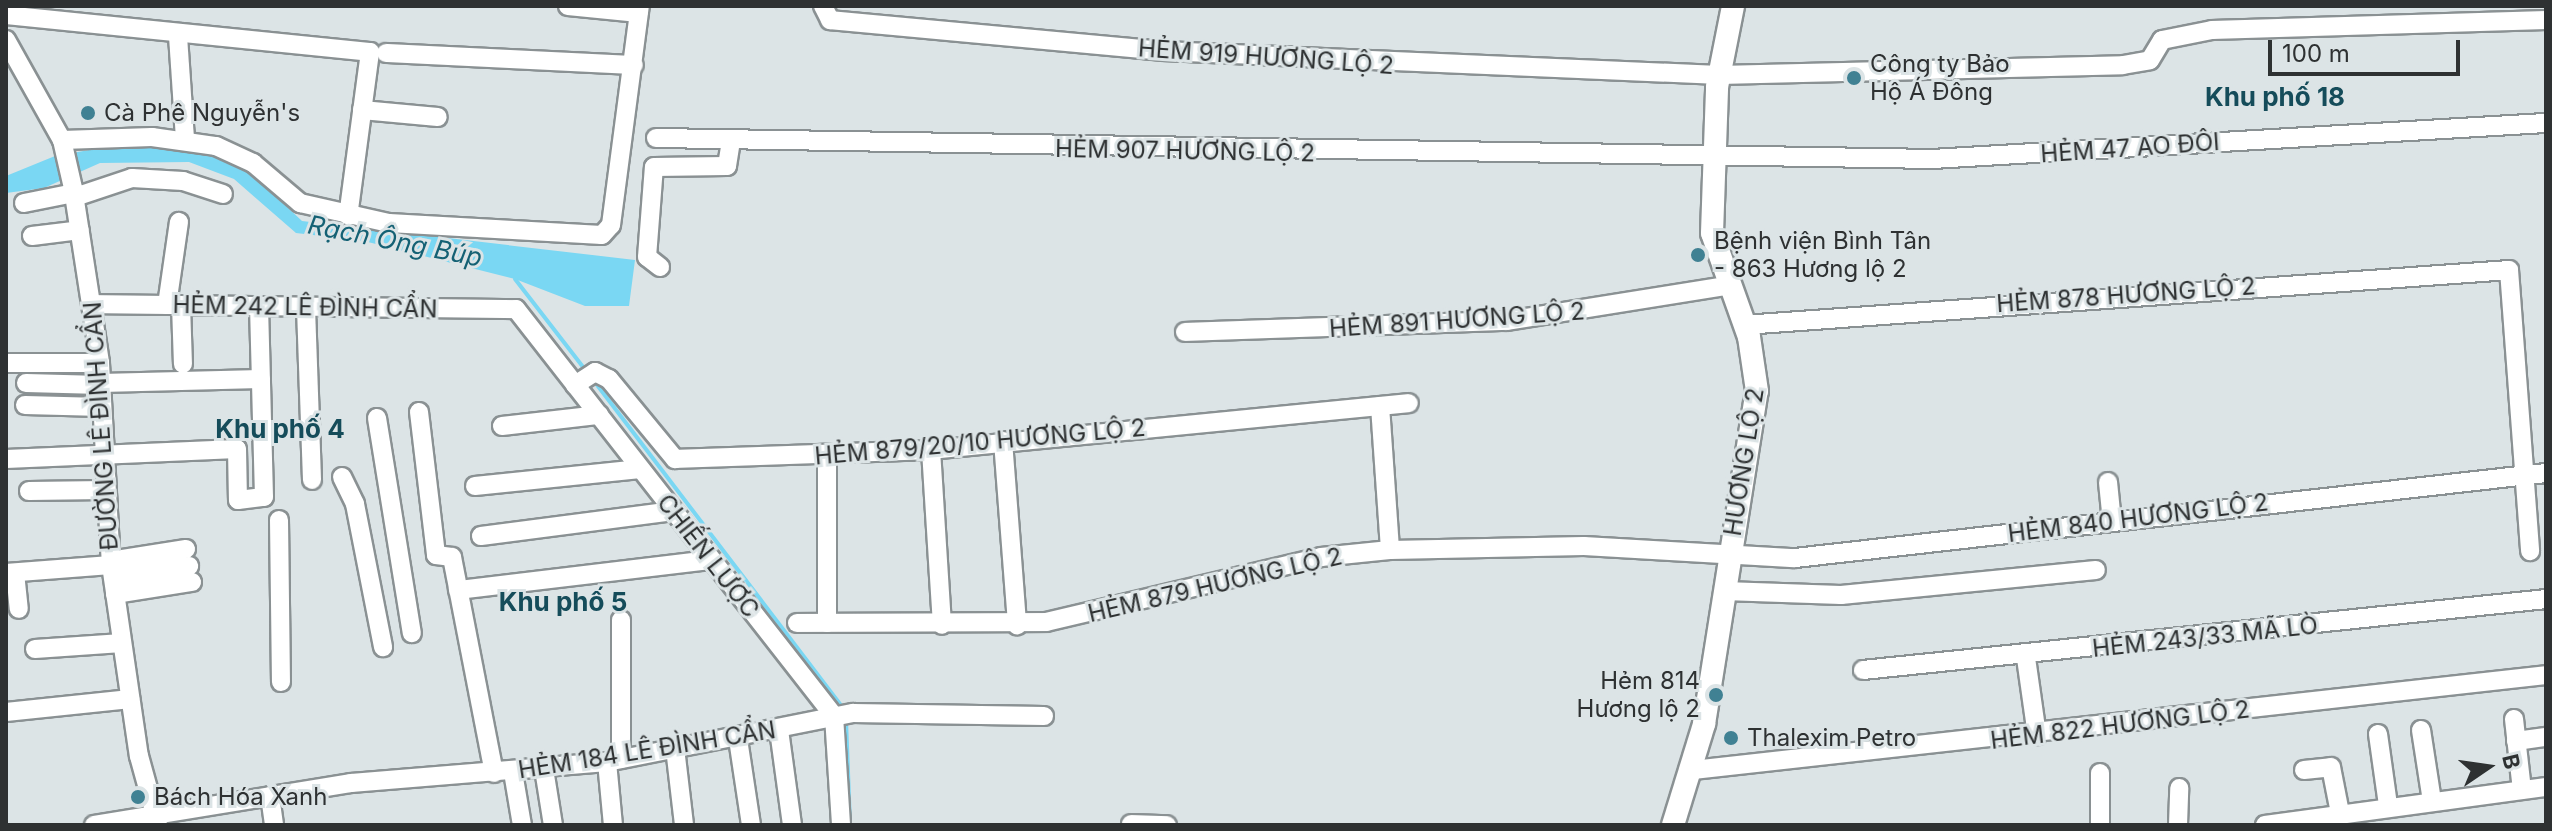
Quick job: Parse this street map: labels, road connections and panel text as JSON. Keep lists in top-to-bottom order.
{
  "streets": {
    "main road": ["HƯƠNG LỘ 2"],
    "street": [
      "HẺM 919 HƯƠNG LỘ 2",
      "HẺM 47 AO ĐÔI",
      "HẺM 907 HƯƠNG LỘ 2",
      "HẺM 878 HƯƠNG LỘ 2",
      "HẺM 242 LÊ ĐÌNH CẨN",
      "HẺM 891 HƯƠNG LỘ 2",
      "ĐƯỜNG LÊ ĐÌNH CẨN",
      "HẺM 879/20/10 HƯƠNG LỘ 2",
      "HẺM 840 HƯƠNG LỘ 2",
      "CHIẾN LƯỢC",
      "HẺM 879 HƯƠNG LỘ 2",
      "HẺM 243/33 MÃ LÒ",
      "HẺM 822 HƯƠNG LỘ 2",
      "HẺM 184 LÊ ĐÌNH CẨN"
    ]
  },
  "crossings": [
    ["HẺM 919 HƯƠNG LỘ 2", "HƯƠNG LỘ 2"],
    ["HẺM 47 AO ĐÔI", "HẺM 907 HƯƠNG LỘ 2"],
    ["HẺM 47 AO ĐÔI", "HƯƠNG LỘ 2"],
    ["HẺM 907 HƯƠNG LỘ 2", "HƯƠNG LỘ 2"],
    ["HẺM 878 HƯƠNG LỘ 2", "HƯƠNG LỘ 2"],
    ["HẺM 878 HƯƠNG LỘ 2", "HẺM 840 HƯƠNG LỘ 2"],
    ["HẺM 242 LÊ ĐÌNH CẨN", "ĐƯỜNG LÊ ĐÌNH CẨN"],
    ["HẺM 242 LÊ ĐÌNH CẨN", "CHIẾN LƯỢC"],
    ["HẺM 891 HƯƠNG LỘ 2", "HƯƠNG LỘ 2"],
    ["ĐƯỜNG LÊ ĐÌNH CẨN", "HẺM 184 LÊ ĐÌNH CẨN"],
    ["HẺM 879/20/10 HƯƠNG LỘ 2", "CHIẾN LƯỢC"],
    ["HƯƠNG LỘ 2", "HẺM 840 HƯƠNG LỘ 2"],
    ["HƯƠNG LỘ 2", "HẺM 879 HƯƠNG LỘ 2"],
    ["HƯƠNG LỘ 2", "HẺM 822 HƯƠNG LỘ 2"],
    ["HẺM 840 HƯƠNG LỘ 2", "HẺM 879 HƯƠNG LỘ 2"],
    ["CHIẾN LƯỢC", "HẺM 184 LÊ ĐÌNH CẨN"]
  ],
  "districts": ["Khu phố 18", "Khu phố 4", "Khu phố 5"],
  "water": ["Rạch Ông Búp"],
  "places": [
    "Công ty Bảo Hộ Á Đông",
    "Cà Phê Nguyễn's",
    "Bệnh viện Bình Tân - 863 Hương lộ 2",
    "Hẻm 814 Hương lộ 2",
    "Thalexim Petro",
    "Bách Hóa Xanh"
  ],
  "scale_bar": "100 m",
  "north": "right"
}
